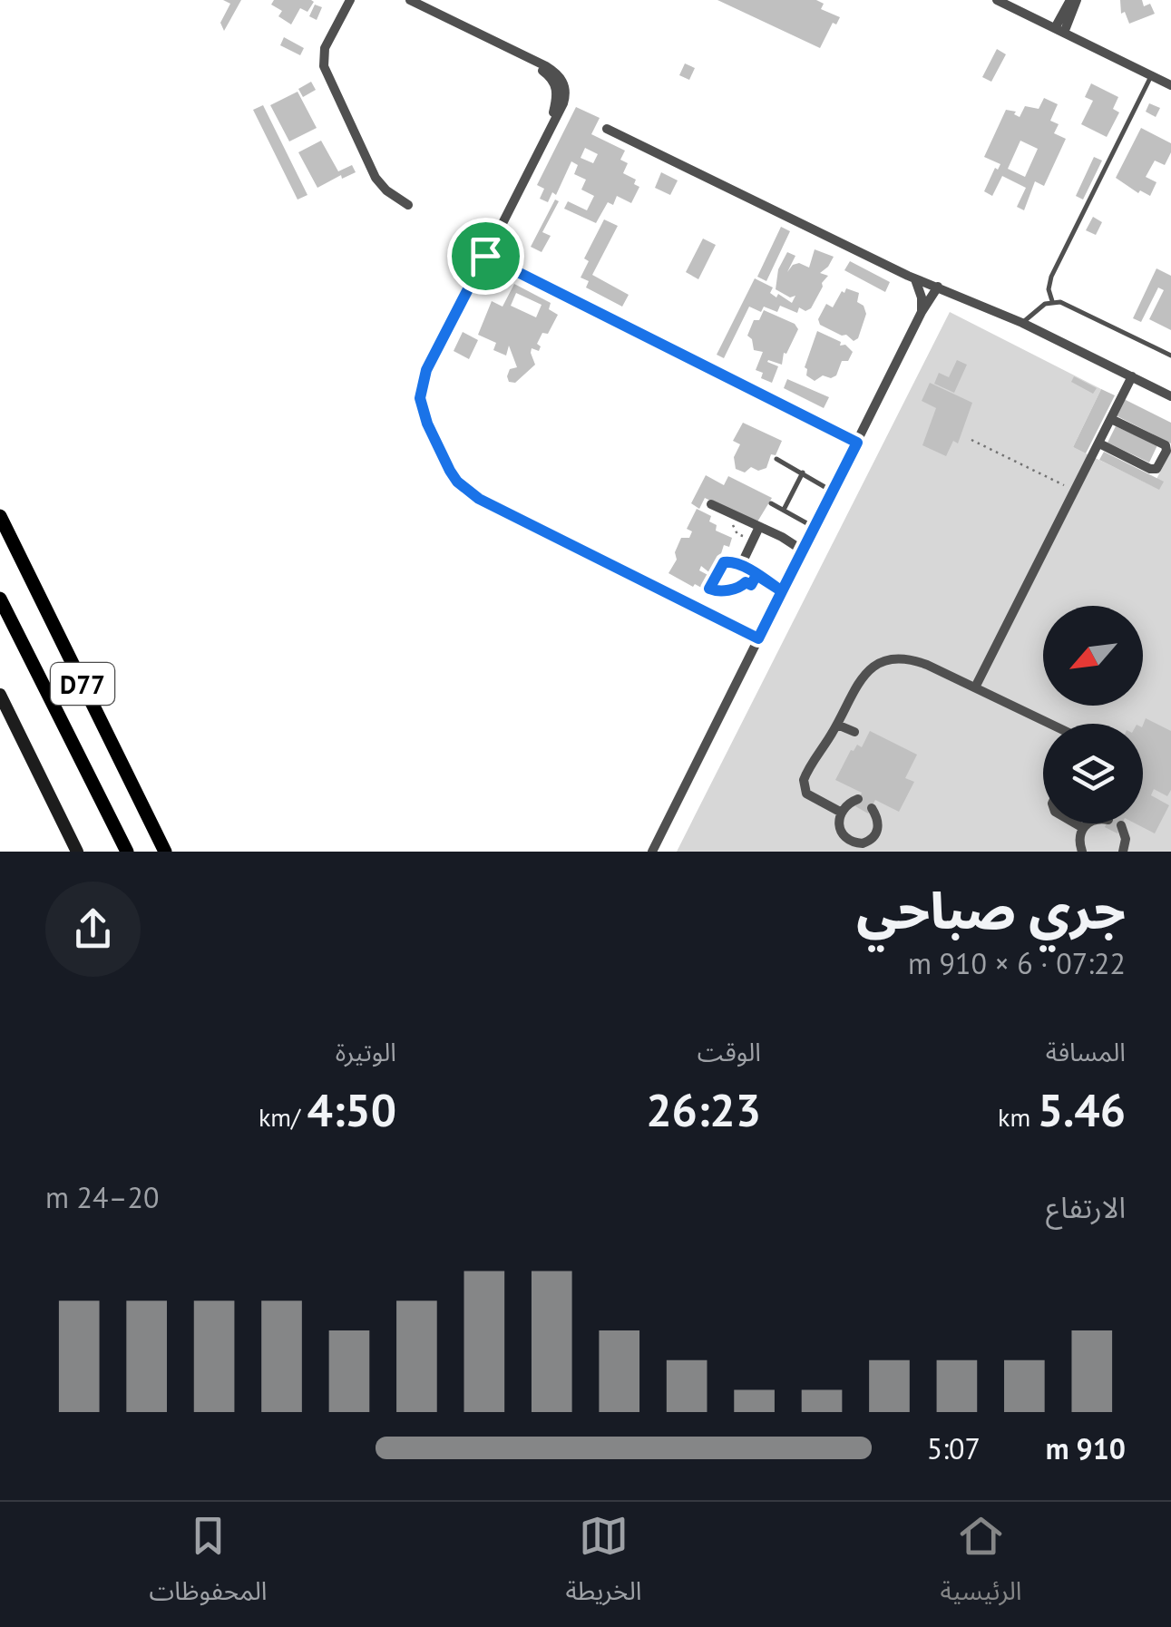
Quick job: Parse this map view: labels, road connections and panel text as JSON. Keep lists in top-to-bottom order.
{
  "streets": {
    "main road": ["D77"]
  },
  "north": "bottom left",
  "page": {
    "heading": ["جري صباحي", "07:22 · 6 × 910 m"],
    "stats": [
      ["المسافة", "5.46 km"],
      ["الوقت", "26:23"],
      ["الوتيرة", "4:50 /km"]
    ],
    "chart": ["الارتفاع", "20–24 m"],
    "list": [
      {
        "name": "910 m",
        "note": "5:07"
      }
    ],
    "tabs": ["الرئيسية", "الخريطة", "المحفوظات"]
  }
}
